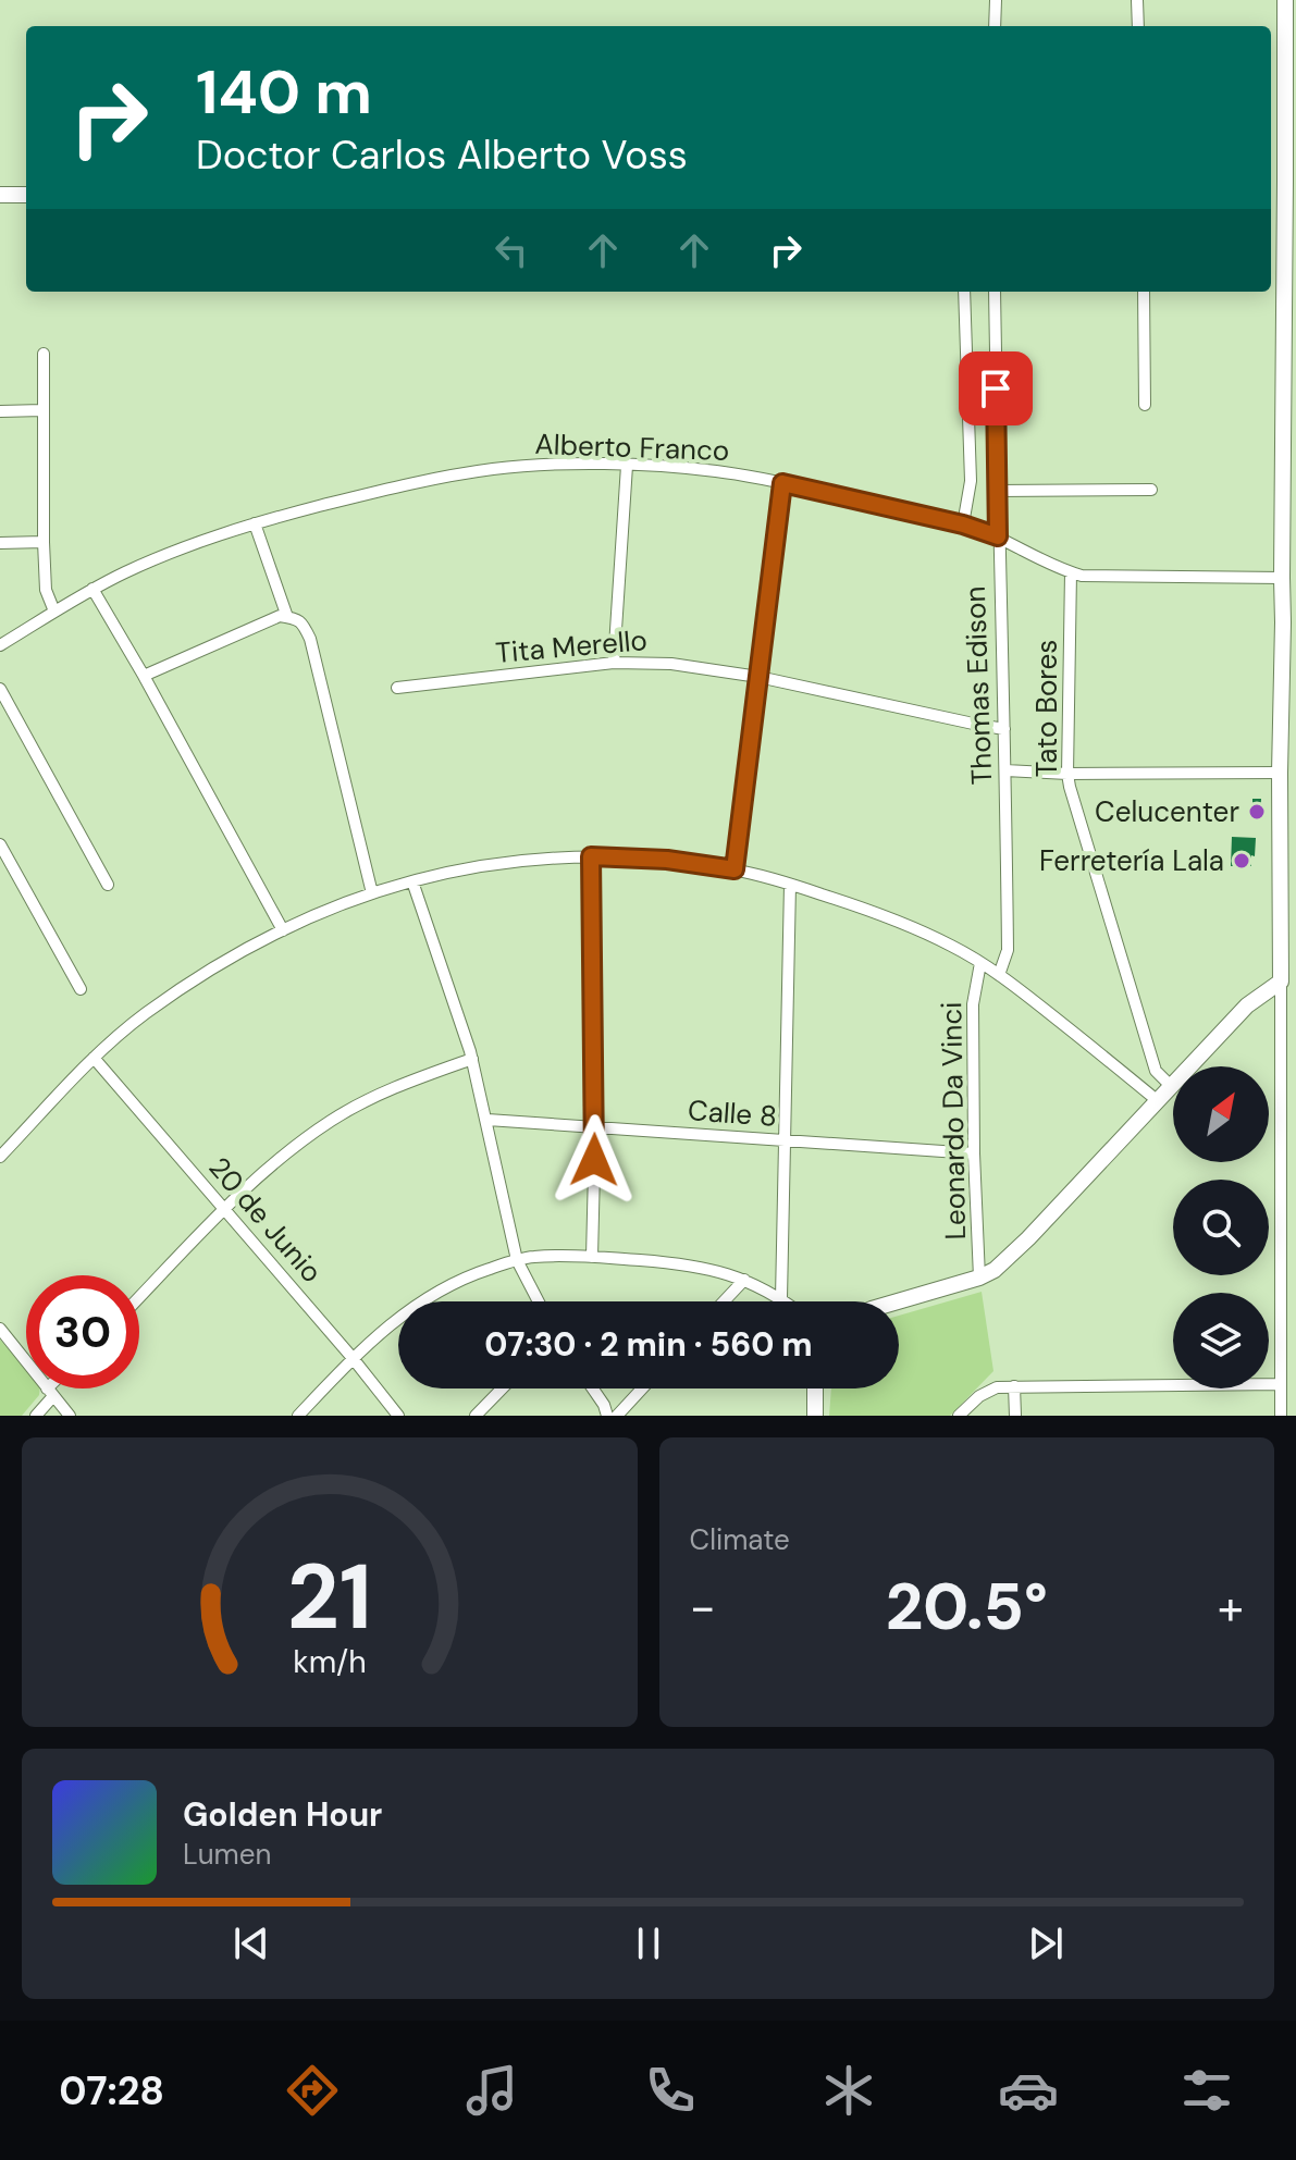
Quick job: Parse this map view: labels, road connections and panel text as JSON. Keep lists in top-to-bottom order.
{
  "streets": {
    "street": [
      "Alberto Franco",
      "Tita Merello",
      "Thomas Edison",
      "Tato Bores",
      "Calle 8",
      "Leonardo Da Vinci",
      "20 de Junio"
    ]
  },
  "crossings": [
    ["Alberto Franco", "Thomas Edison"],
    ["Alberto Franco", "Tato Bores"],
    ["Tita Merello", "Thomas Edison"],
    ["Calle 8", "Leonardo Da Vinci"]
  ],
  "places": ["Celucenter", "Ferretería Lala"],
  "north": "top right",
  "page": {
    "turn": ["140 m", "Doctor Carlos Alberto Voss"],
    "limit": "30",
    "trip": "07:30 · 2 min · 560 m",
    "tile": "Climate",
    "heat": ["−", "20.5°", "+"],
    "song": ["Golden Hour", "Lumen"],
    "tabs": "07:28",
    "gauge": ["21", "km/h"]
  }
}
